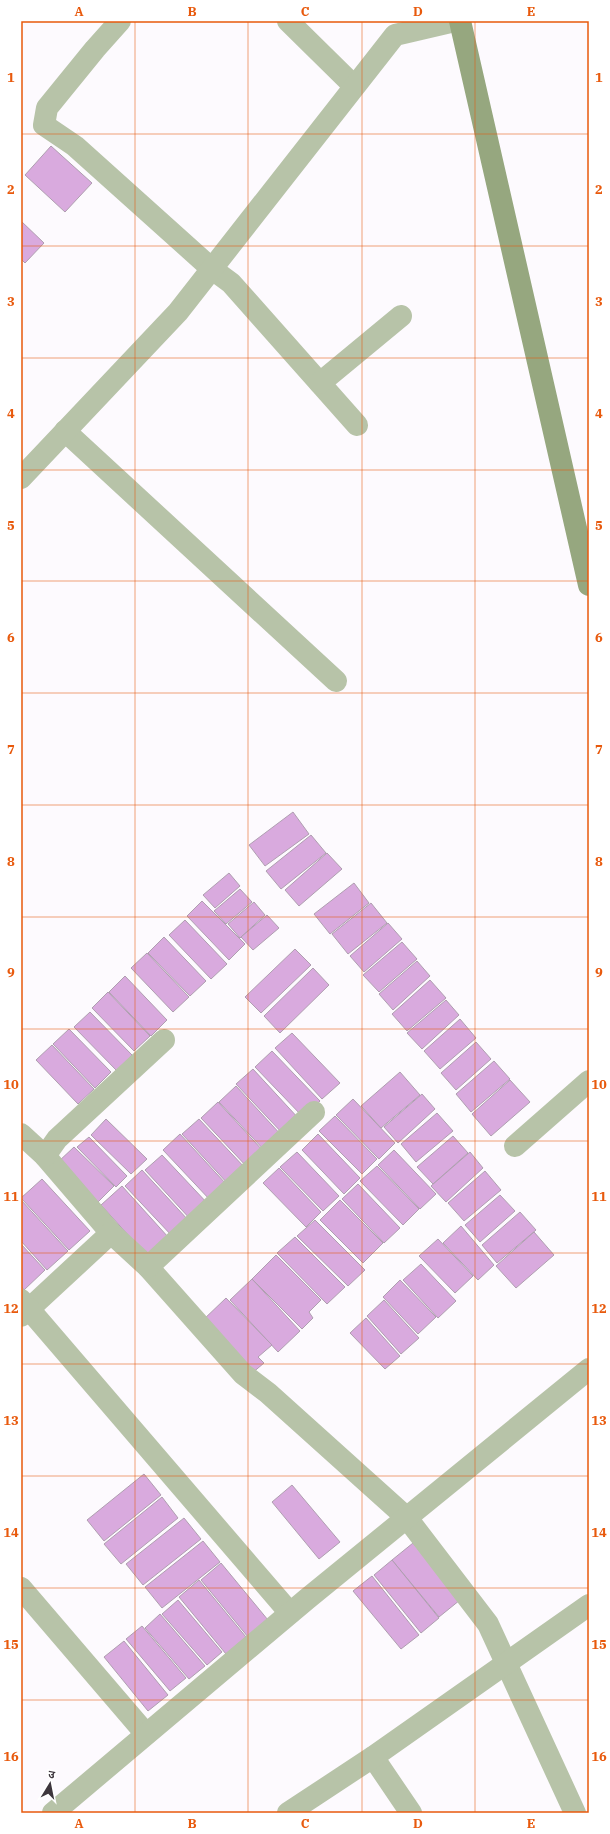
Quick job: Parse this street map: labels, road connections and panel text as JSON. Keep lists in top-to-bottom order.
{
  "north": "top",
  "grid": {
    "columns": [
      "A",
      "B",
      "C",
      "D",
      "E"
    ],
    "rows": [
      "1",
      "2",
      "3",
      "4",
      "5",
      "6",
      "7",
      "8",
      "9",
      "10",
      "11",
      "12",
      "13",
      "14",
      "15",
      "16"
    ]
  }
}
